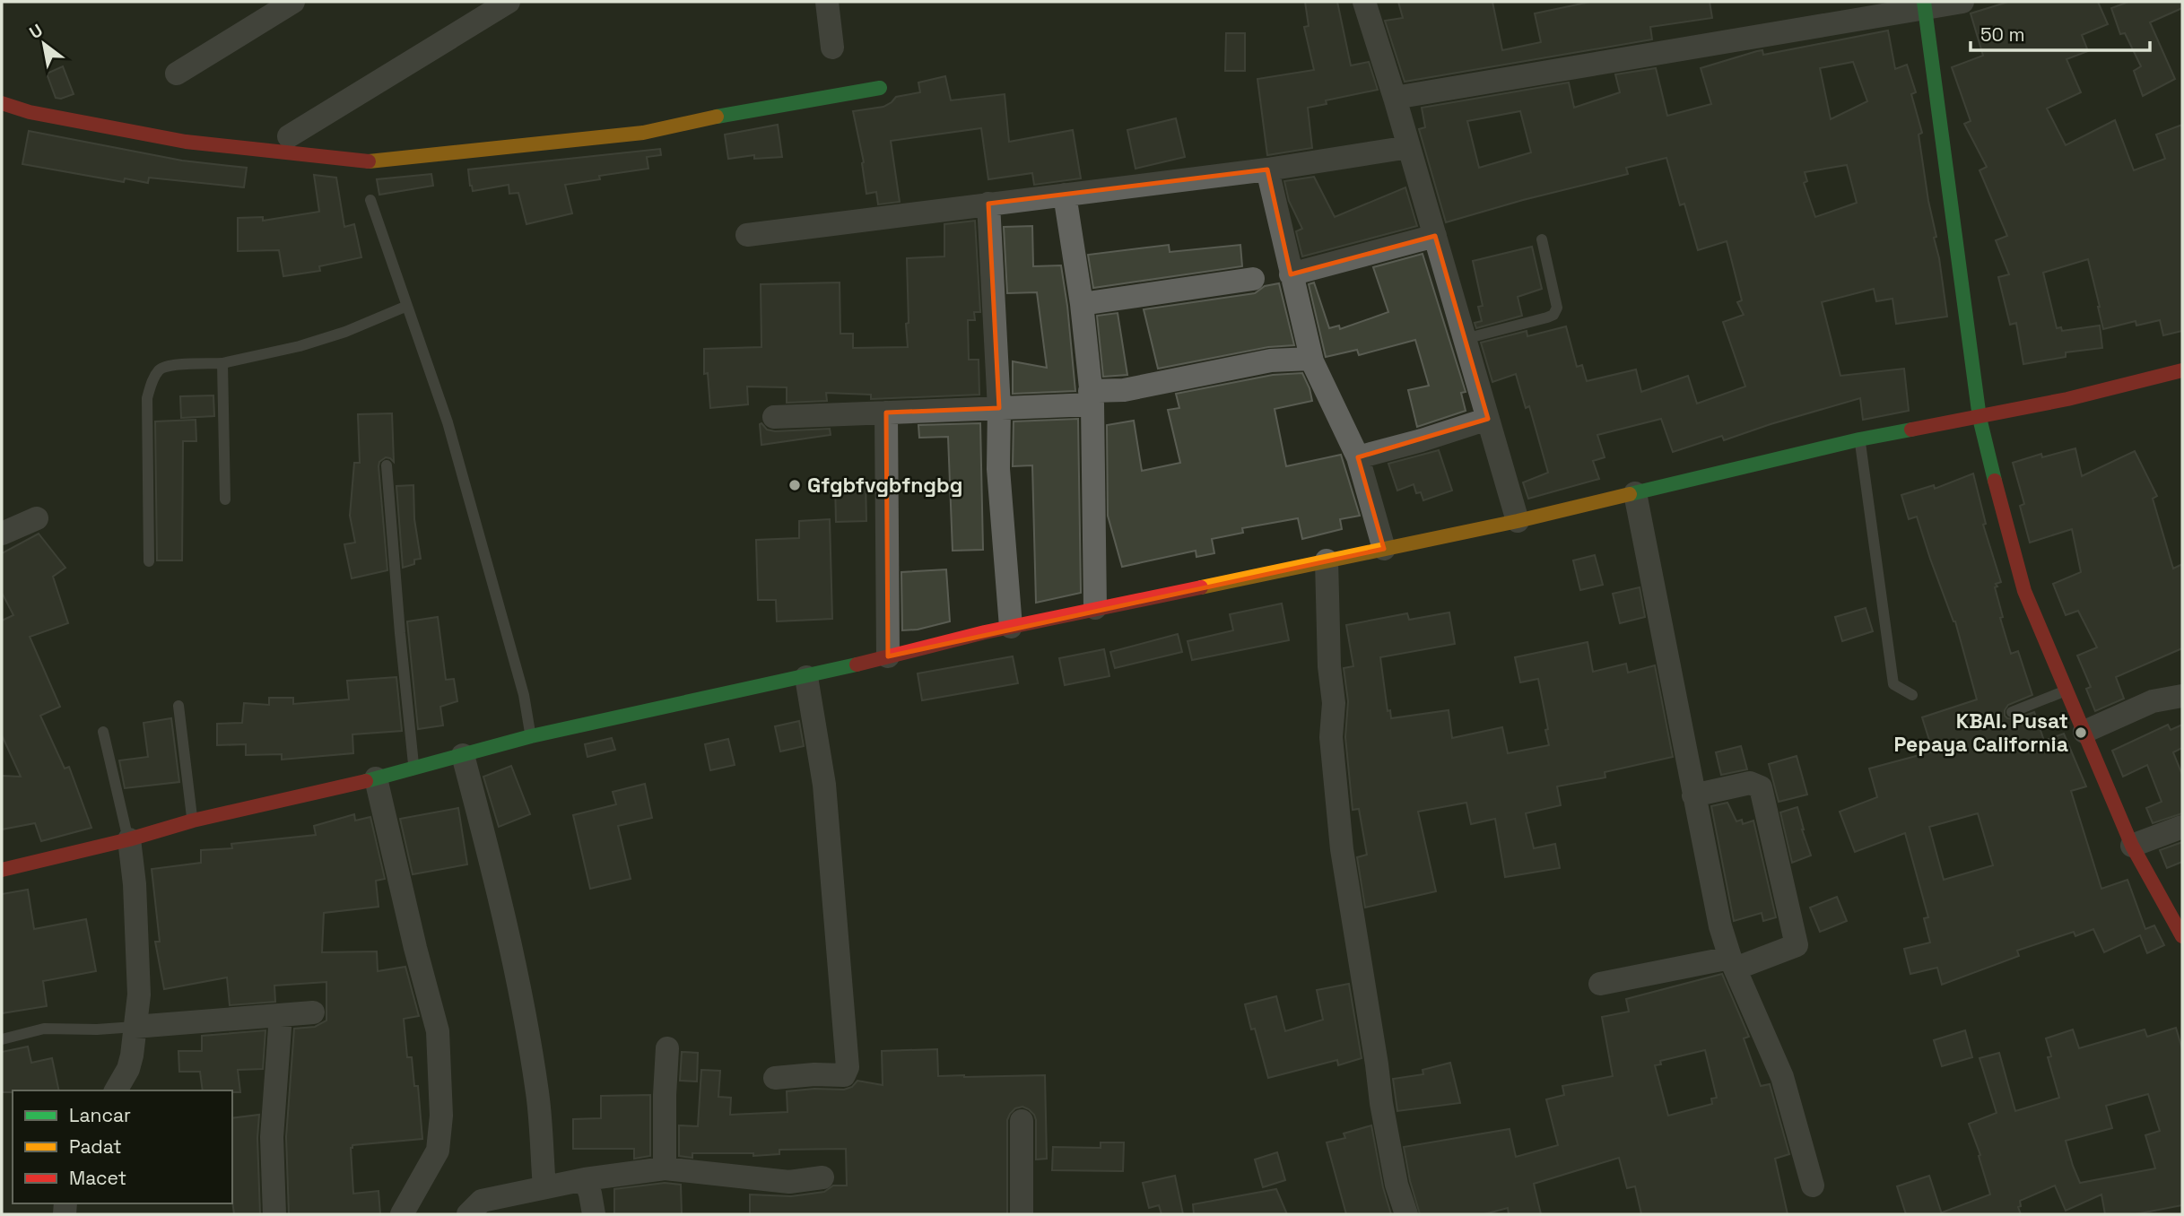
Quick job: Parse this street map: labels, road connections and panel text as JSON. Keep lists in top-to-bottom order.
{
  "places": ["Gfgbfvgbfngbg", "KBAI. Pusat Pepaya California"],
  "legend": ["Lancar", "Padat", "Macet"],
  "scale_bar": "50 m",
  "north": "top left"
}
